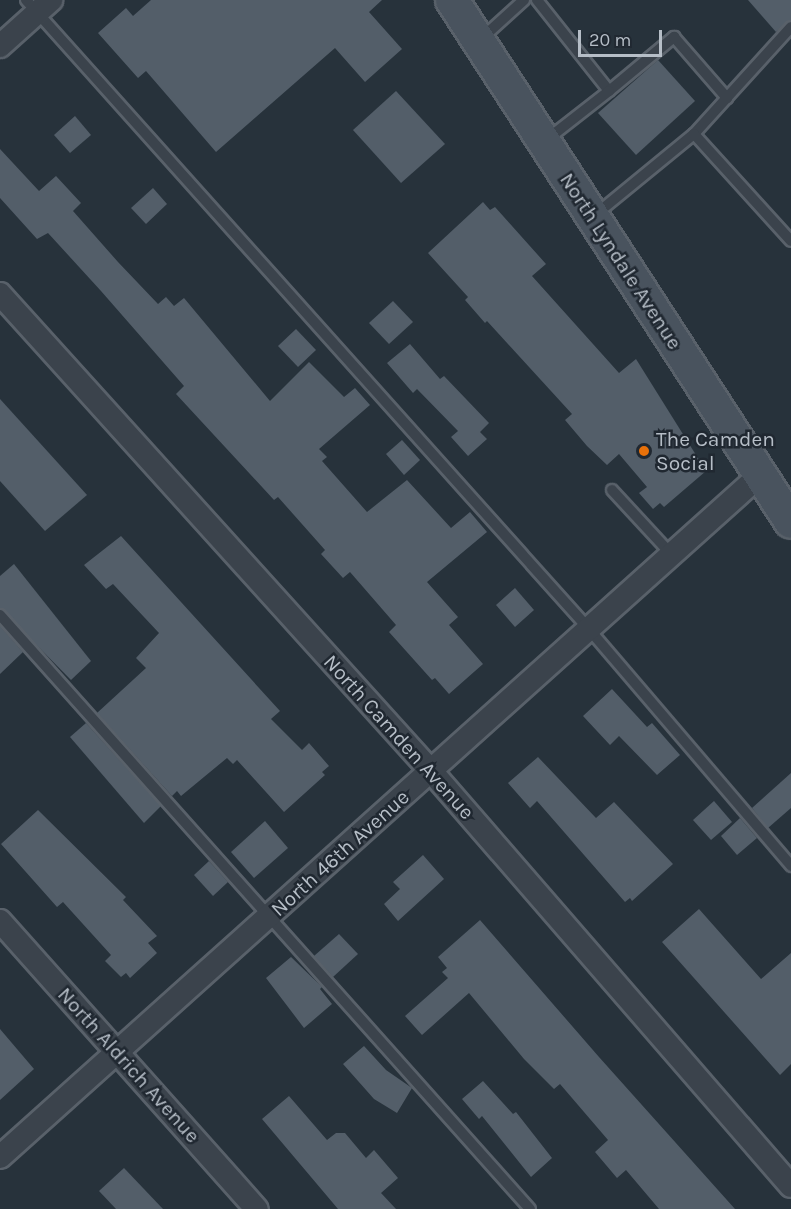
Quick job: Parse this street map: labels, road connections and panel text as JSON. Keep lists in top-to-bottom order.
{
  "streets": {
    "street": [
      "North Lyndale Avenue",
      "North Camden Avenue",
      "North 46th Avenue",
      "North Aldrich Avenue"
    ]
  },
  "crossings": [
    ["North Lyndale Avenue", "North 46th Avenue"],
    ["North Camden Avenue", "North 46th Avenue"],
    ["North 46th Avenue", "North Aldrich Avenue"]
  ],
  "places": ["The Camden Social"],
  "scale_bar": "20 m"
}
